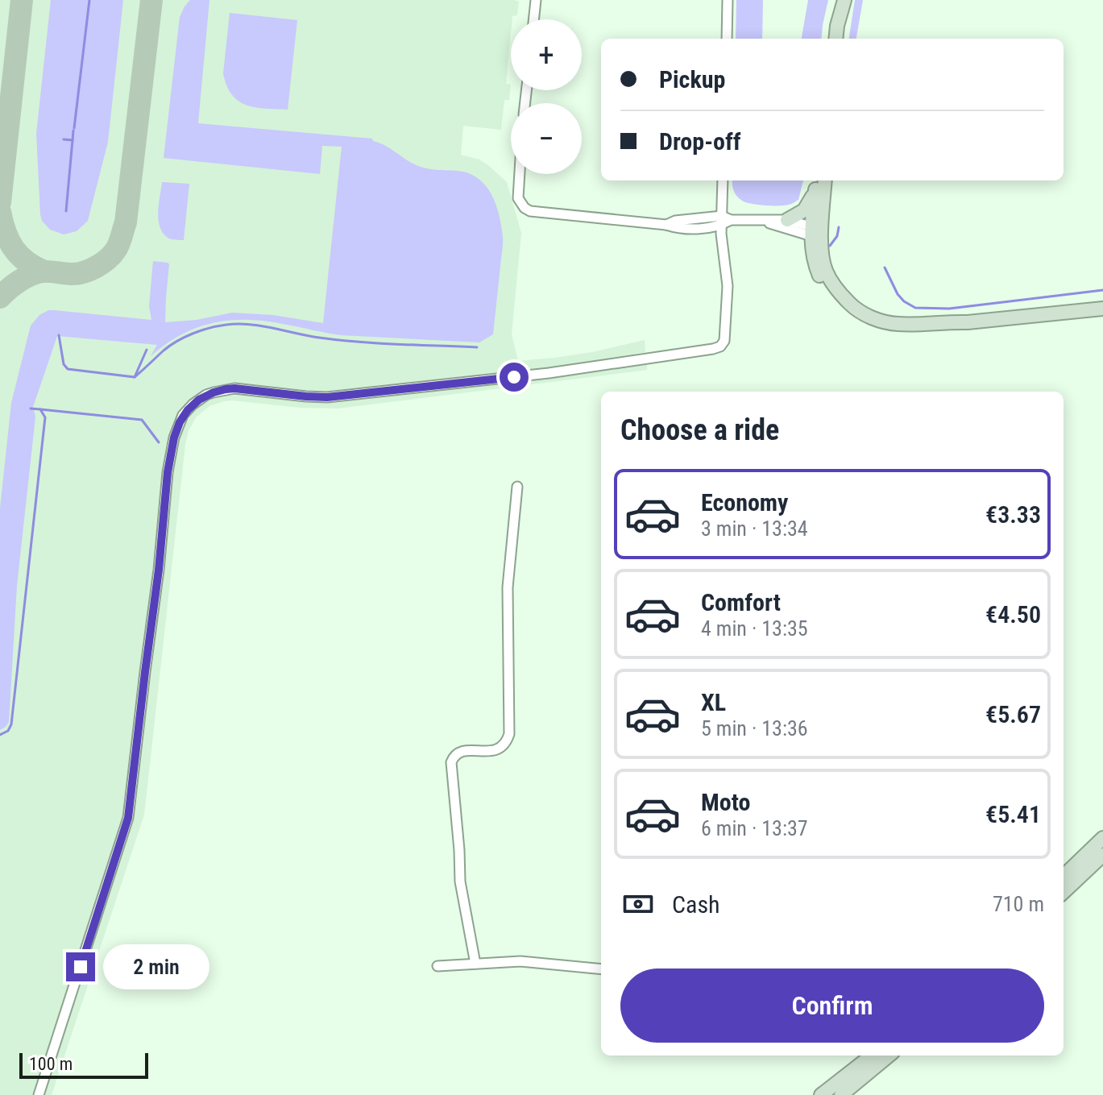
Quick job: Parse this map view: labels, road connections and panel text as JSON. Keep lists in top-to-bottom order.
{
  "scale_bar": "100 m",
  "page": {
    "map_buttons": ["+", "−"],
    "banner": ["Pickup", "Drop-off"],
    "heading": "Choose a ride",
    "list": [
      {
        "name": "Economy",
        "note": "3 min · 13:34",
        "value": "€3.33"
      },
      {
        "name": "Comfort",
        "note": "4 min · 13:35",
        "value": "€4.50"
      },
      {
        "name": "XL",
        "note": "5 min · 13:36",
        "value": "€5.67"
      },
      {
        "name": "Moto",
        "note": "6 min · 13:37",
        "value": "€5.41"
      }
    ],
    "pay": ["Cash", "710 m"],
    "bubble": "2 min",
    "buttons": "Confirm",
    "scale": "100 m"
  }
}
